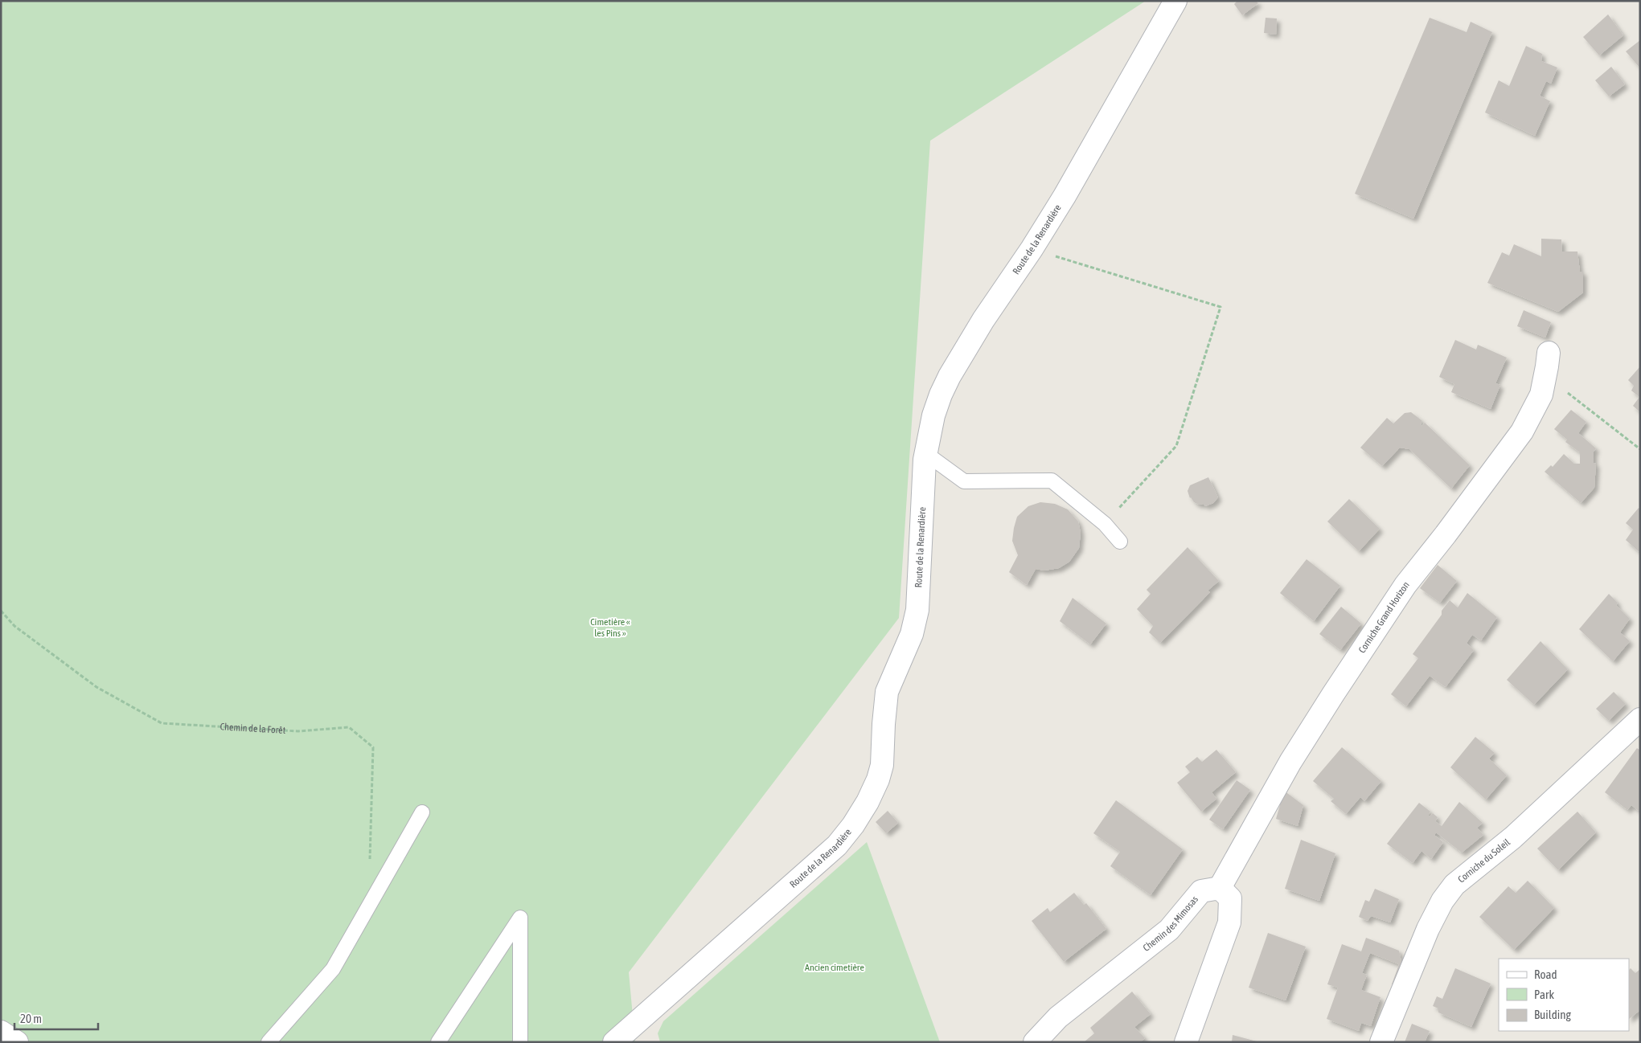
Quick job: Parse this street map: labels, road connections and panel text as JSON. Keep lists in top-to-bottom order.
{
  "streets": {
    "street": [
      "Route de la Renardière",
      "Corniche Grand Horizon",
      "Corniche du Soleil",
      "Chemin des Mimosas"
    ],
    "path": ["Chemin de la Forêt"]
  },
  "crossings": [
    ["Corniche Grand Horizon", "Chemin des Mimosas"]
  ],
  "parks": ["Cimetière « les Pins »", "Ancien cimetière"],
  "legend": ["Road", "Park", "Building"],
  "scale_bar": "20 m"
}
